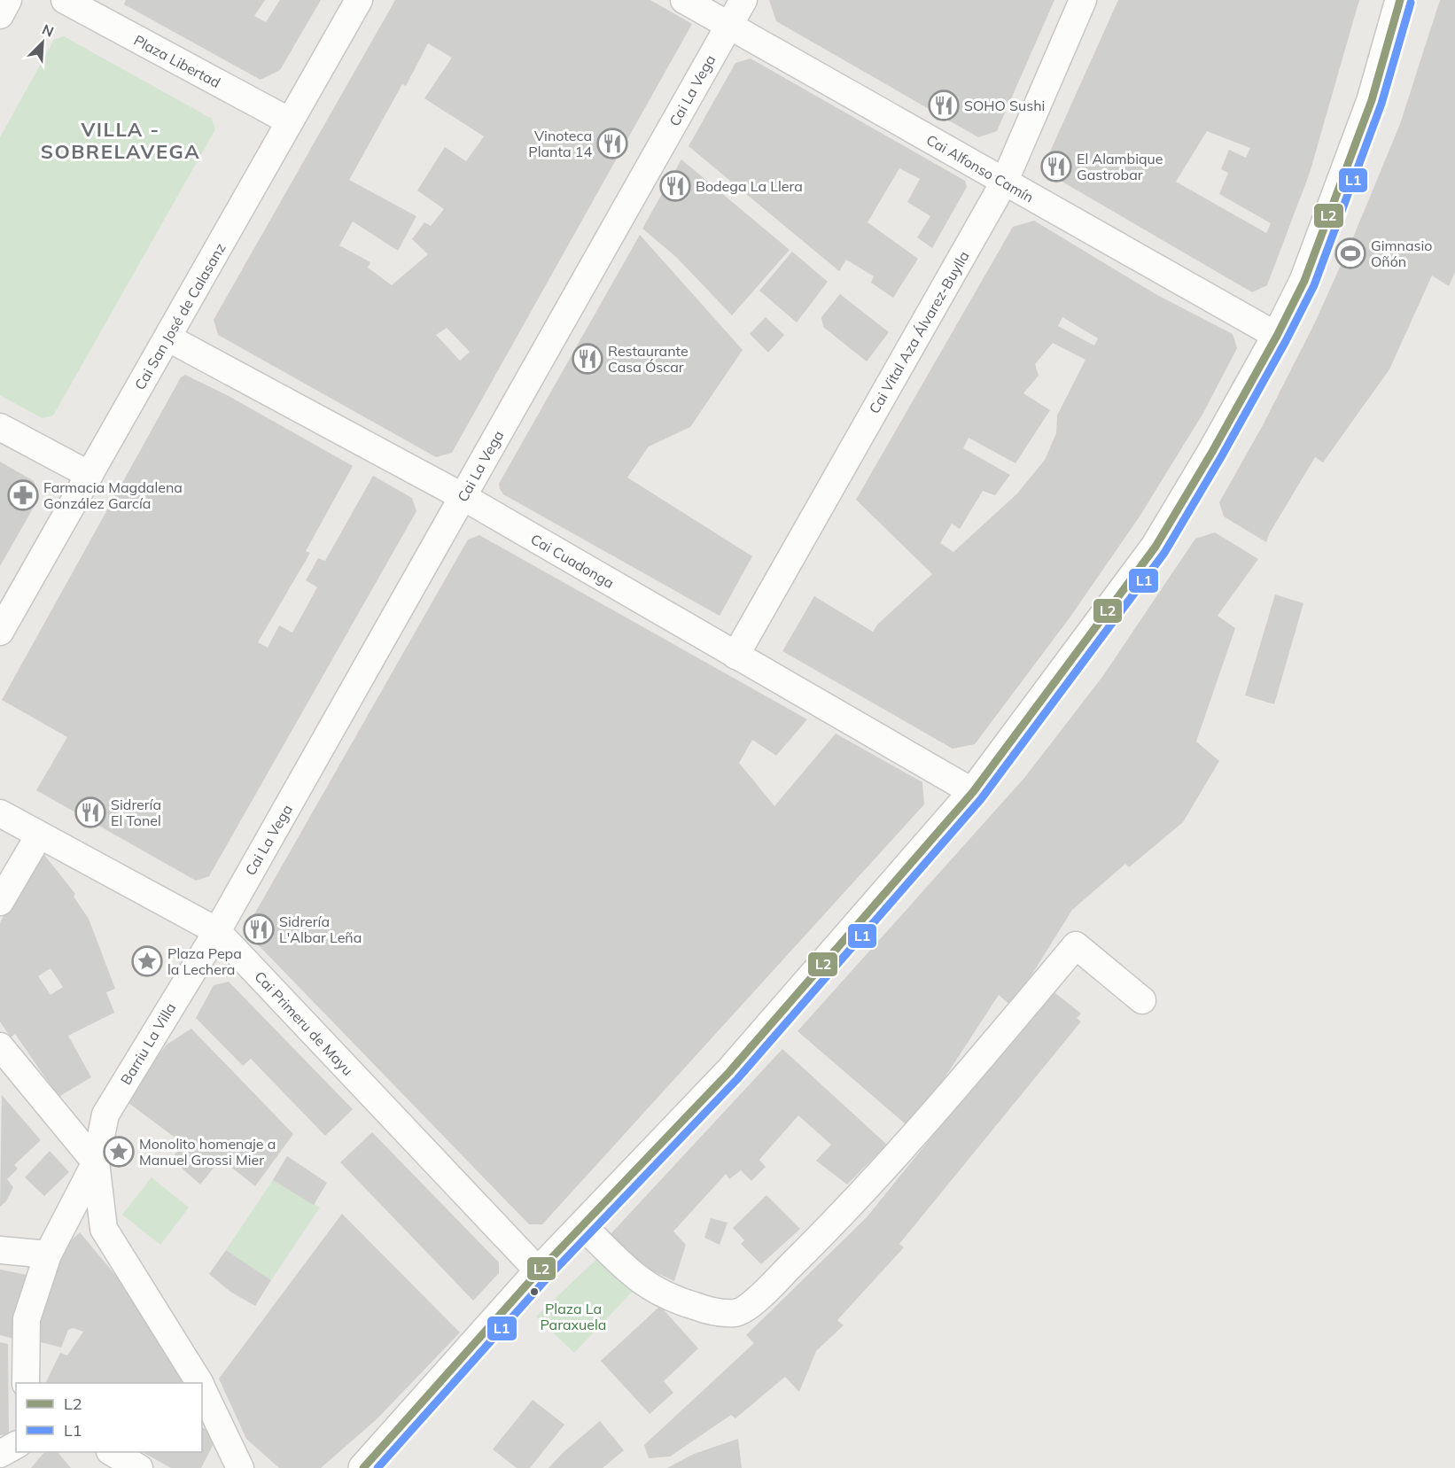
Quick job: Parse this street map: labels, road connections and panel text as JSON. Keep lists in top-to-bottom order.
{
  "streets": {
    "street": [
      "Plaza Libertad",
      "Cai La Vega",
      "Cai Alfonso Camín",
      "Cai San José de Calasanz",
      "Cai Vital Aza Álvarez-Buylla",
      "Cai Cuadonga",
      "Cai Primeru de Mayu",
      "Barriu La Villa"
    ]
  },
  "crossings": [
    ["Plaza Libertad", "Cai San José de Calasanz"],
    ["Cai La Vega", "Cai Alfonso Camín"],
    ["Cai La Vega", "Cai Cuadonga"],
    ["Cai La Vega", "Cai Primeru de Mayu"],
    ["Cai La Vega", "Barriu La Villa"],
    ["Cai Alfonso Camín", "Cai Vital Aza Álvarez-Buylla"],
    ["Cai San José de Calasanz", "Cai Cuadonga"],
    ["Cai Vital Aza Álvarez-Buylla", "Cai Cuadonga"],
    ["Cai Primeru de Mayu", "Barriu La Villa"]
  ],
  "districts": ["VILLA - SOBRELAVEGA"],
  "parks": ["Plaza La Paraxuela"],
  "places": {
    "restaurant": [
      "SOHO Sushi",
      "Vinoteca Planta 14",
      "El Alambique Gastrobar",
      "Bodega La Llera",
      "Restaurante Casa Óscar",
      "Sidrería El Tonel",
      "Sidrería L'Albar Leña"
    ],
    "sports": ["Gimnasio Oñón"],
    "pharmacy": ["Farmacia Magdalena González García"],
    "place": ["Plaza Pepa la Lechera", "Monolito homenaje a Manuel Grossi Mier"]
  },
  "lines": ["transit line L2", "transit line L1"],
  "legend": ["L2", "L1"],
  "north": "top right"
}
